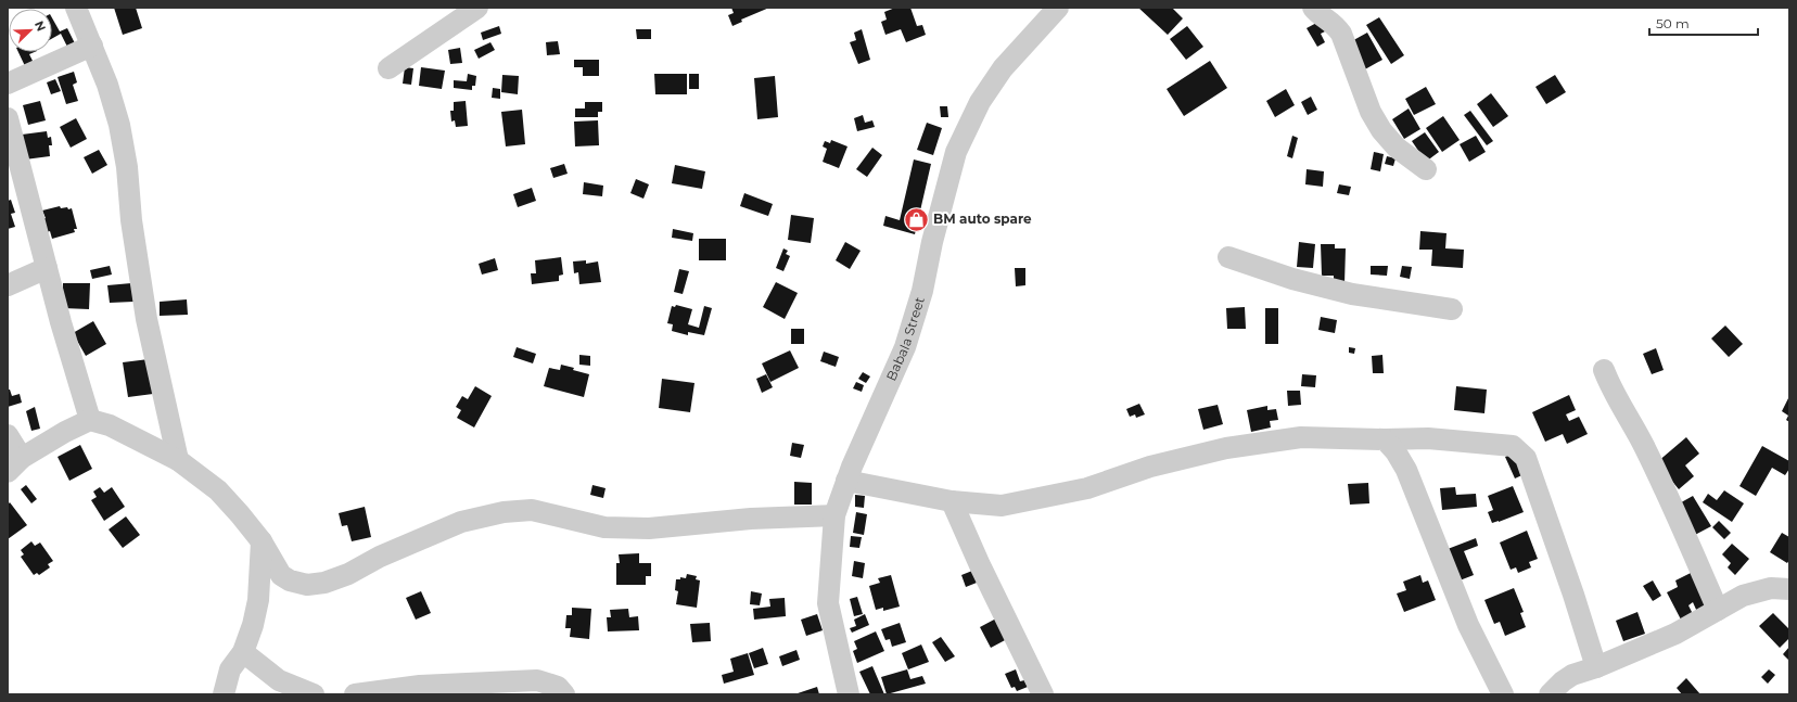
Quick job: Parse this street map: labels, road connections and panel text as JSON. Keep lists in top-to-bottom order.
{
  "streets": {
    "street": ["Babala Street"]
  },
  "places": {
    "shop": ["BM auto spare"]
  },
  "scale_bar": "50 m",
  "north": "top right"
}
